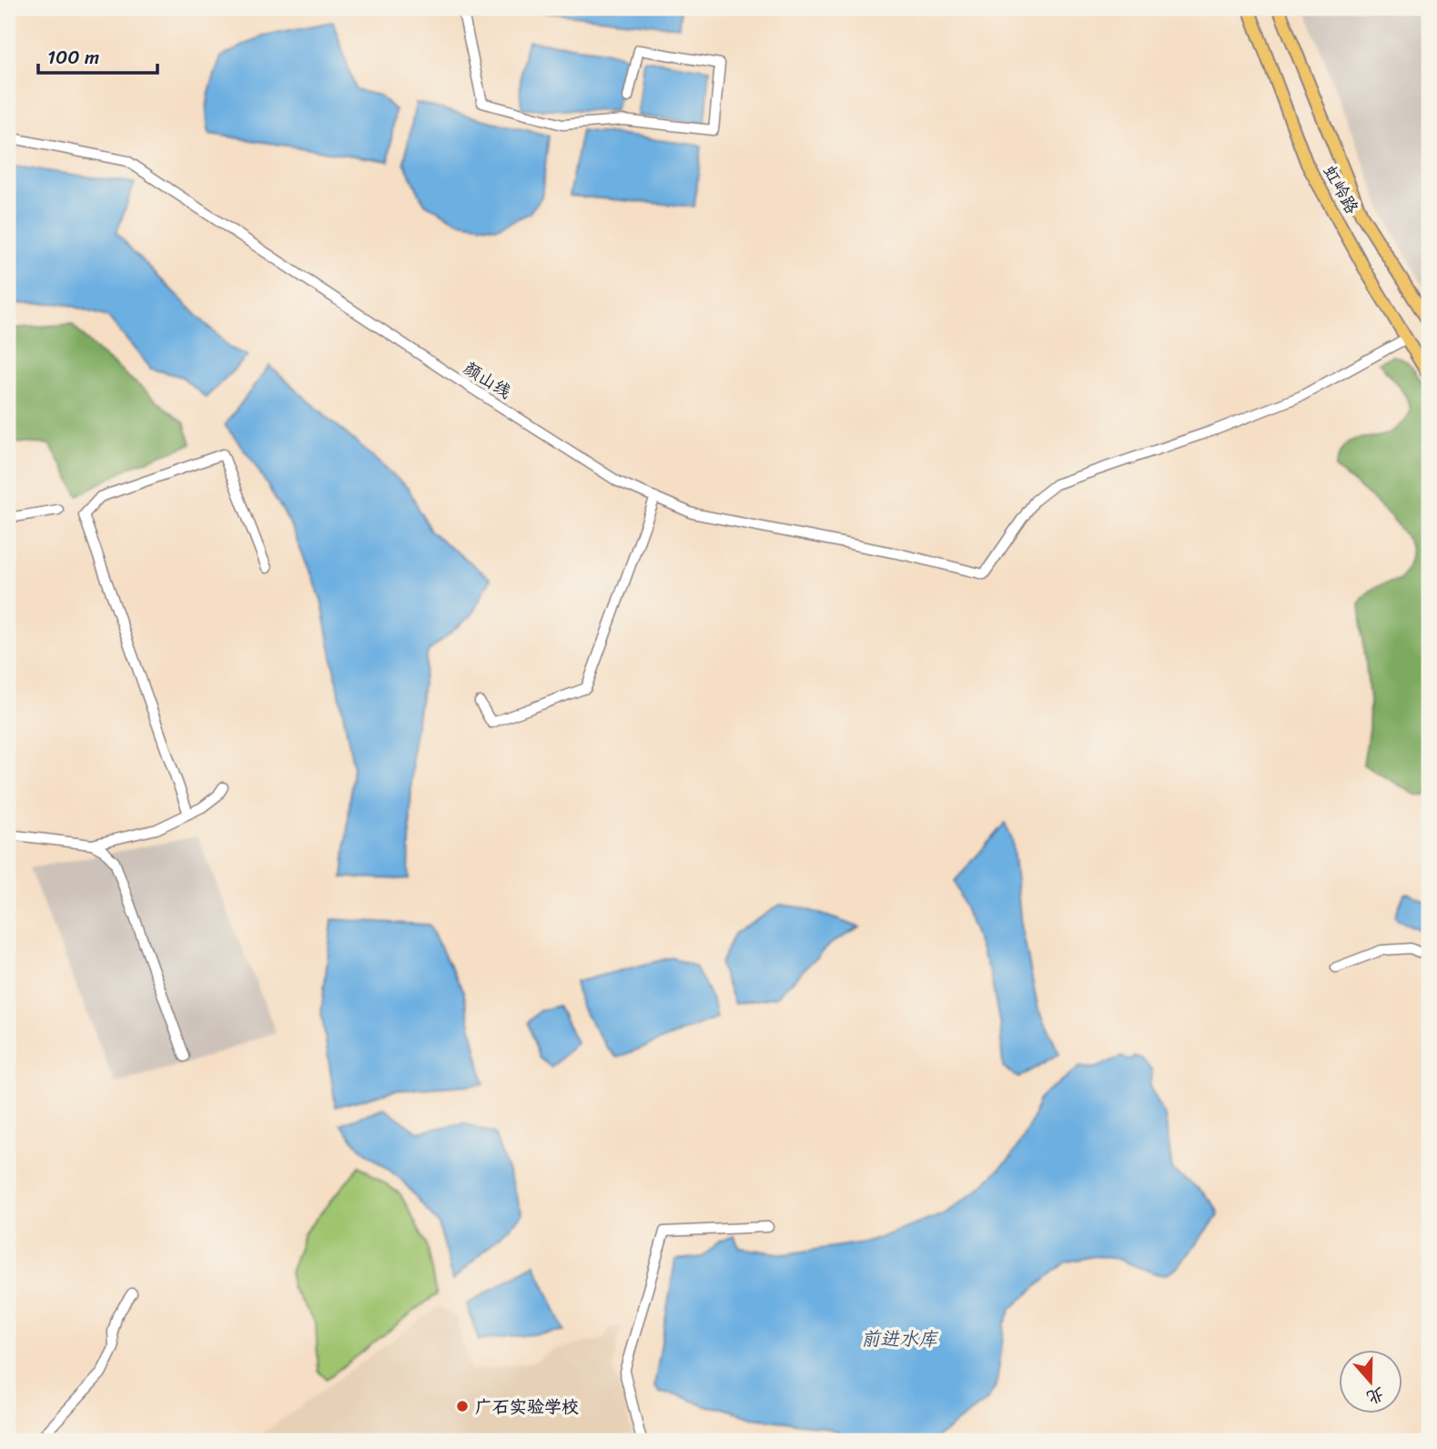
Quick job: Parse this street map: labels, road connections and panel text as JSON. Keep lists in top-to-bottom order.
{
  "streets": {
    "main road": ["虹岭路"],
    "street": ["颜山线"]
  },
  "crossings": [
    ["虹岭路", "颜山线"]
  ],
  "water": ["前进水库"],
  "places": ["广石实验学校"],
  "scale_bar": "100 m",
  "north": "bottom"
}
